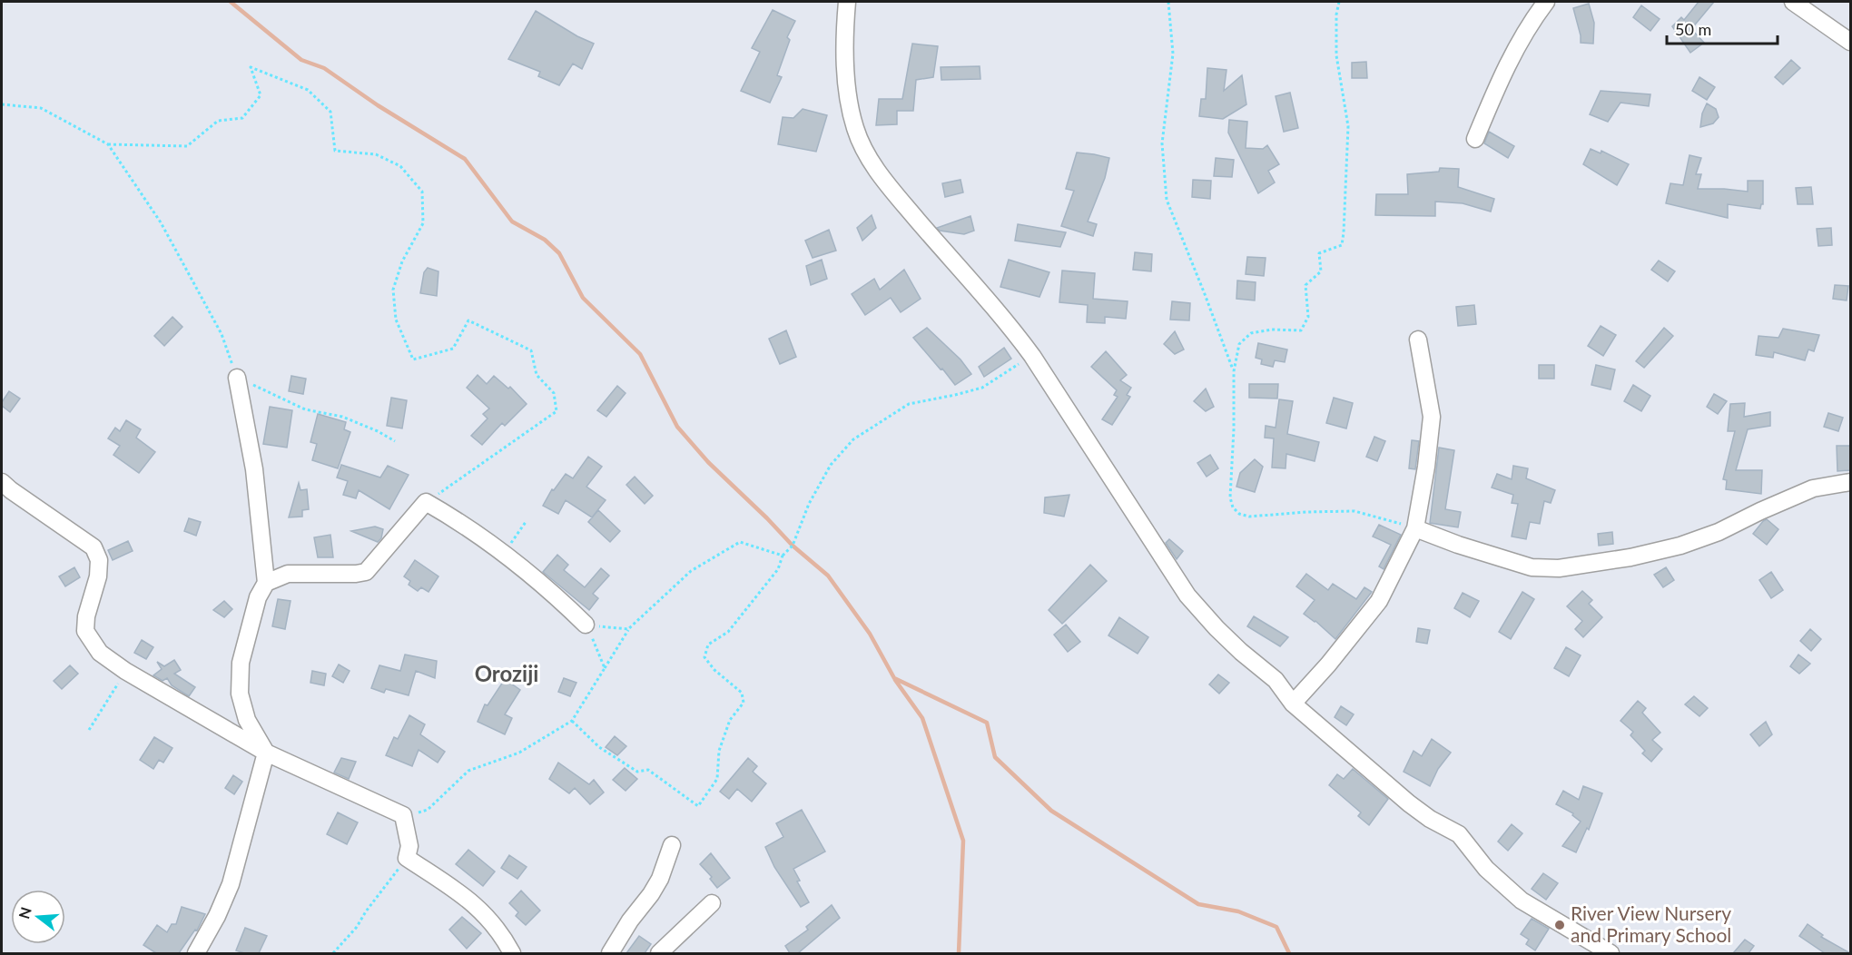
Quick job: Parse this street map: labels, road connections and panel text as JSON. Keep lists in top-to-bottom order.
{
  "districts": ["Oroziji"],
  "places": ["River View Nursery and Primary School"],
  "scale_bar": "50 m",
  "north": "left"
}
